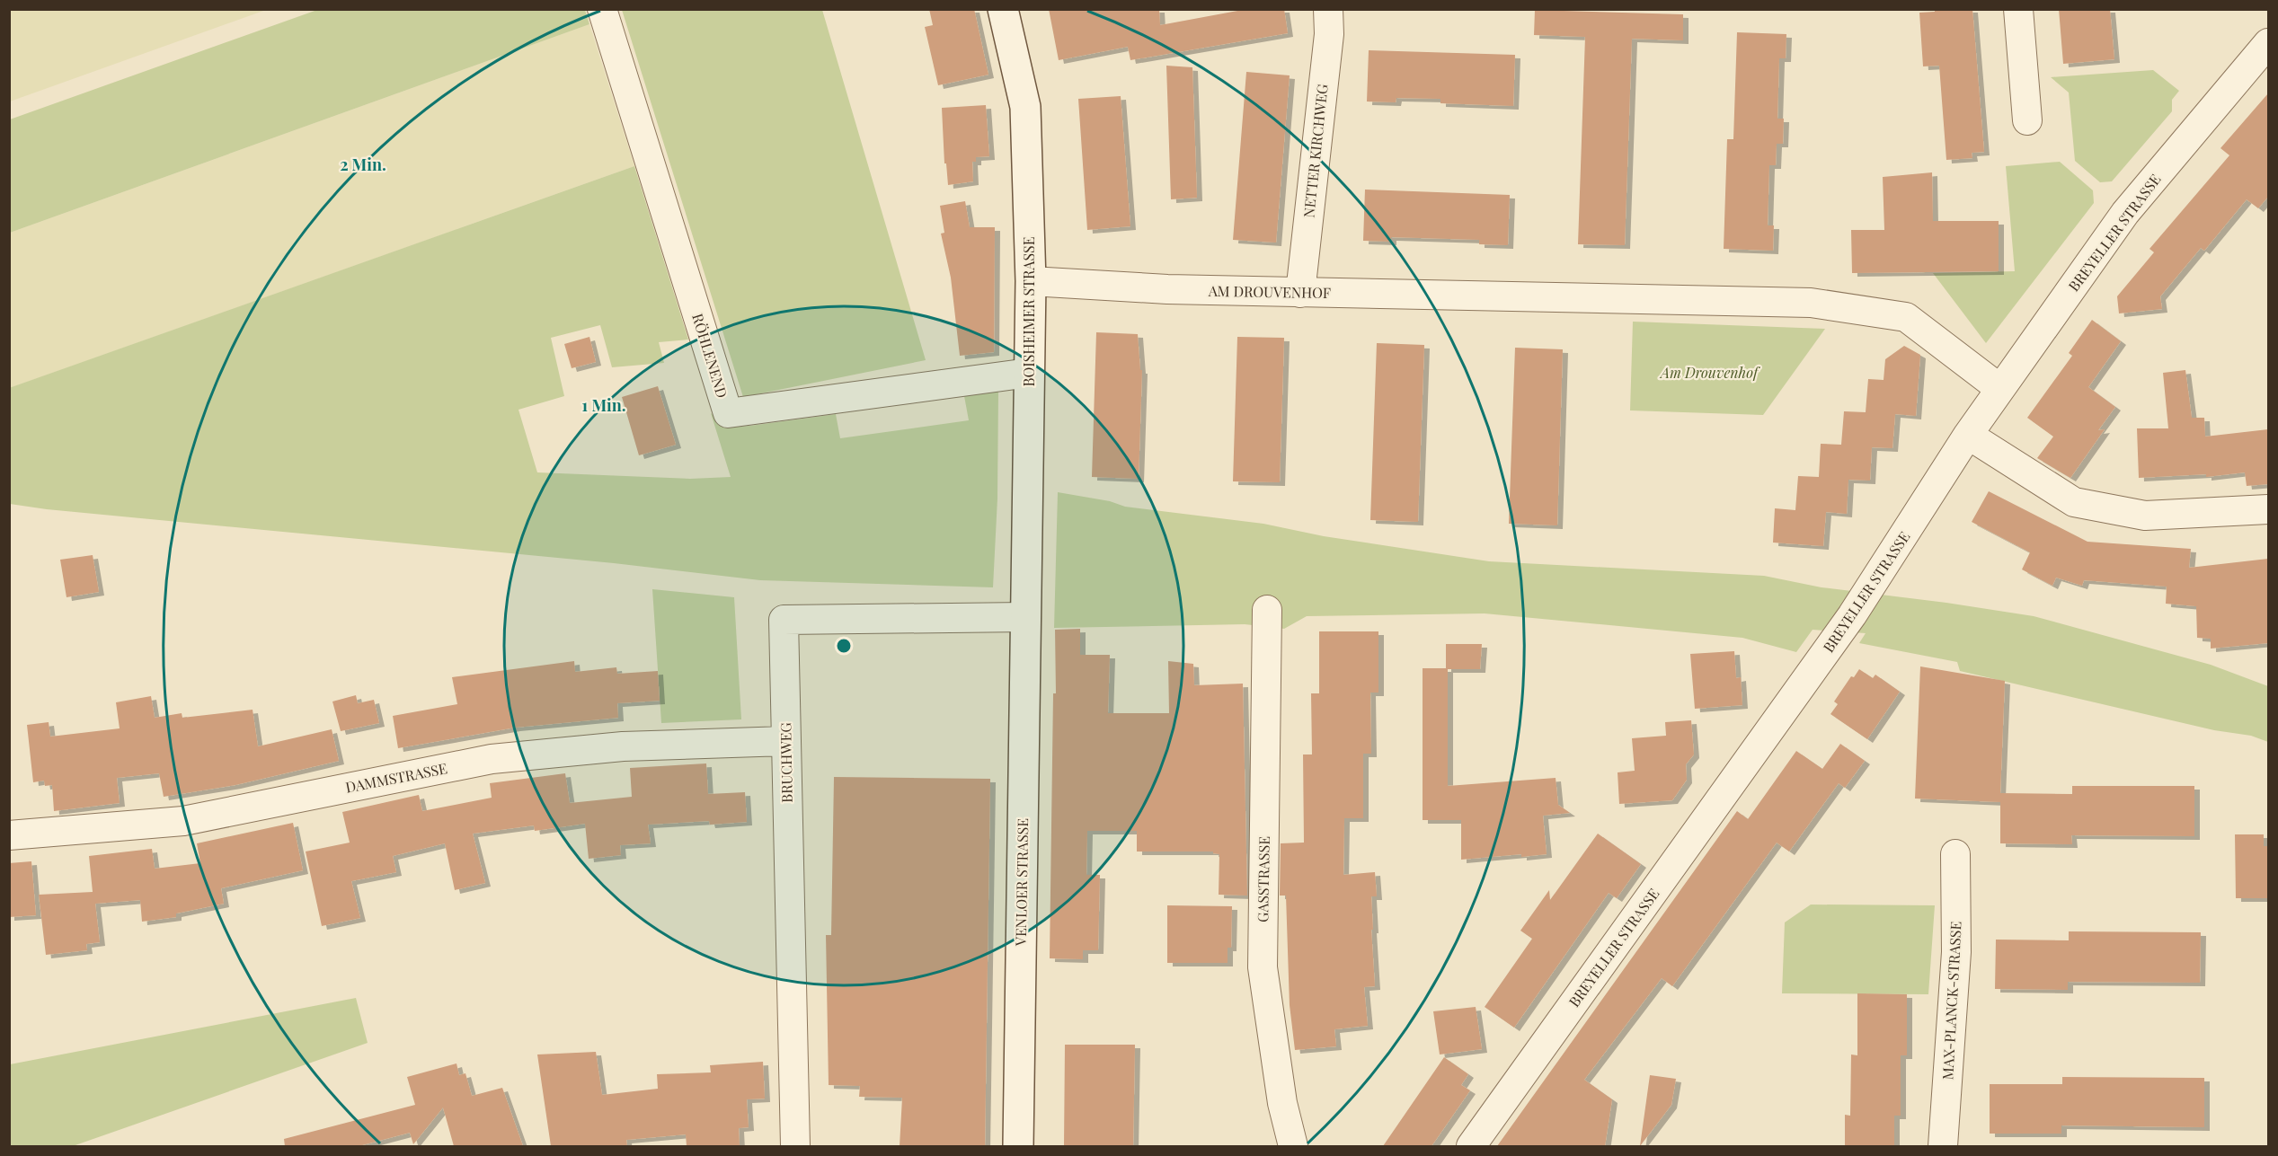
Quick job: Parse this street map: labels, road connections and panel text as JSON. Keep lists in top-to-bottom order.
{
  "streets": {
    "main road": ["BOISHEIMER STRASSE", "VENLOER STRASSE"],
    "street": [
      "NETTER KIRCHWEG",
      "BREYELLER STRASSE",
      "AM DROUVENHOF",
      "RÖHLENEND",
      "BRUCHWEG",
      "DAMMSTRASSE",
      "GASSTRASSE",
      "MAX-PLANCK-STRASSE"
    ]
  },
  "crossings": [
    ["NETTER KIRCHWEG", "AM DROUVENHOF"],
    ["BREYELLER STRASSE", "AM DROUVENHOF"],
    ["AM DROUVENHOF", "BOISHEIMER STRASSE"],
    ["BOISHEIMER STRASSE", "RÖHLENEND"],
    ["BOISHEIMER STRASSE", "BRUCHWEG"],
    ["BOISHEIMER STRASSE", "VENLOER STRASSE"],
    ["BRUCHWEG", "DAMMSTRASSE"],
    ["BRUCHWEG", "VENLOER STRASSE"]
  ],
  "parks": ["Am Drouvenhof"],
  "rings": ["2 Min.", "1 Min."]
}
